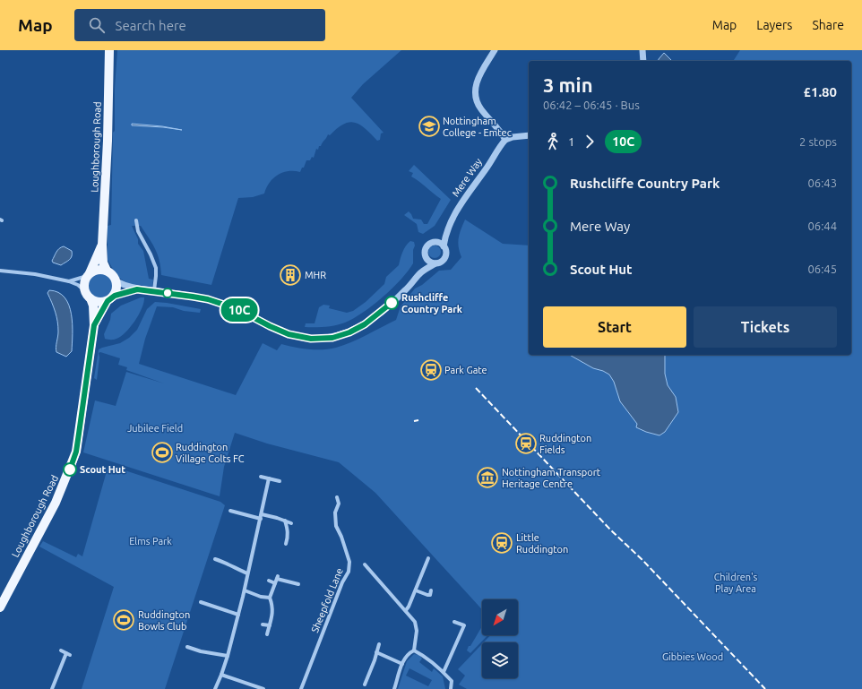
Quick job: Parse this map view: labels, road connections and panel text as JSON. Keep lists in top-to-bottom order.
{
  "streets": {
    "main road": ["Loughborough Road"],
    "street": ["Mere Way", "Sheepfold Lane"]
  },
  "parks": [
    "Jubilee Field",
    "Elms Park",
    "Children's Play Area",
    "Gibbies Wood"
  ],
  "places": {
    "school or university": ["Nottingham College - Emtec"],
    "building": ["MHR"],
    "other": ["Rushcliffe Country Park", "Scout Hut"],
    "station": ["Park Gate", "Ruddington Fields", "Little Ruddington"],
    "sports": ["Ruddington Village Colts FC", "Ruddington Bowls Club"],
    "museum": ["Nottingham Transport Heritage Centre"]
  },
  "lines": ["bus line 10C"],
  "north": "bottom left",
  "page": {
    "header": "Map",
    "search": "Search here",
    "nav": ["Map", "Layers", "Share"],
    "on_map": "10C",
    "heading": ["3 min", "06:42 – 06:45 · Bus", "£1.80"],
    "legs": ["1", "10C", "2 stops"],
    "list": [
      {
        "name": "Rushcliffe Country Park",
        "value": "06:43"
      },
      {
        "name": "Mere Way",
        "value": "06:44"
      },
      {
        "name": "Scout Hut",
        "value": "06:45"
      }
    ],
    "buttons": ["Start", "Tickets"]
  }
}
